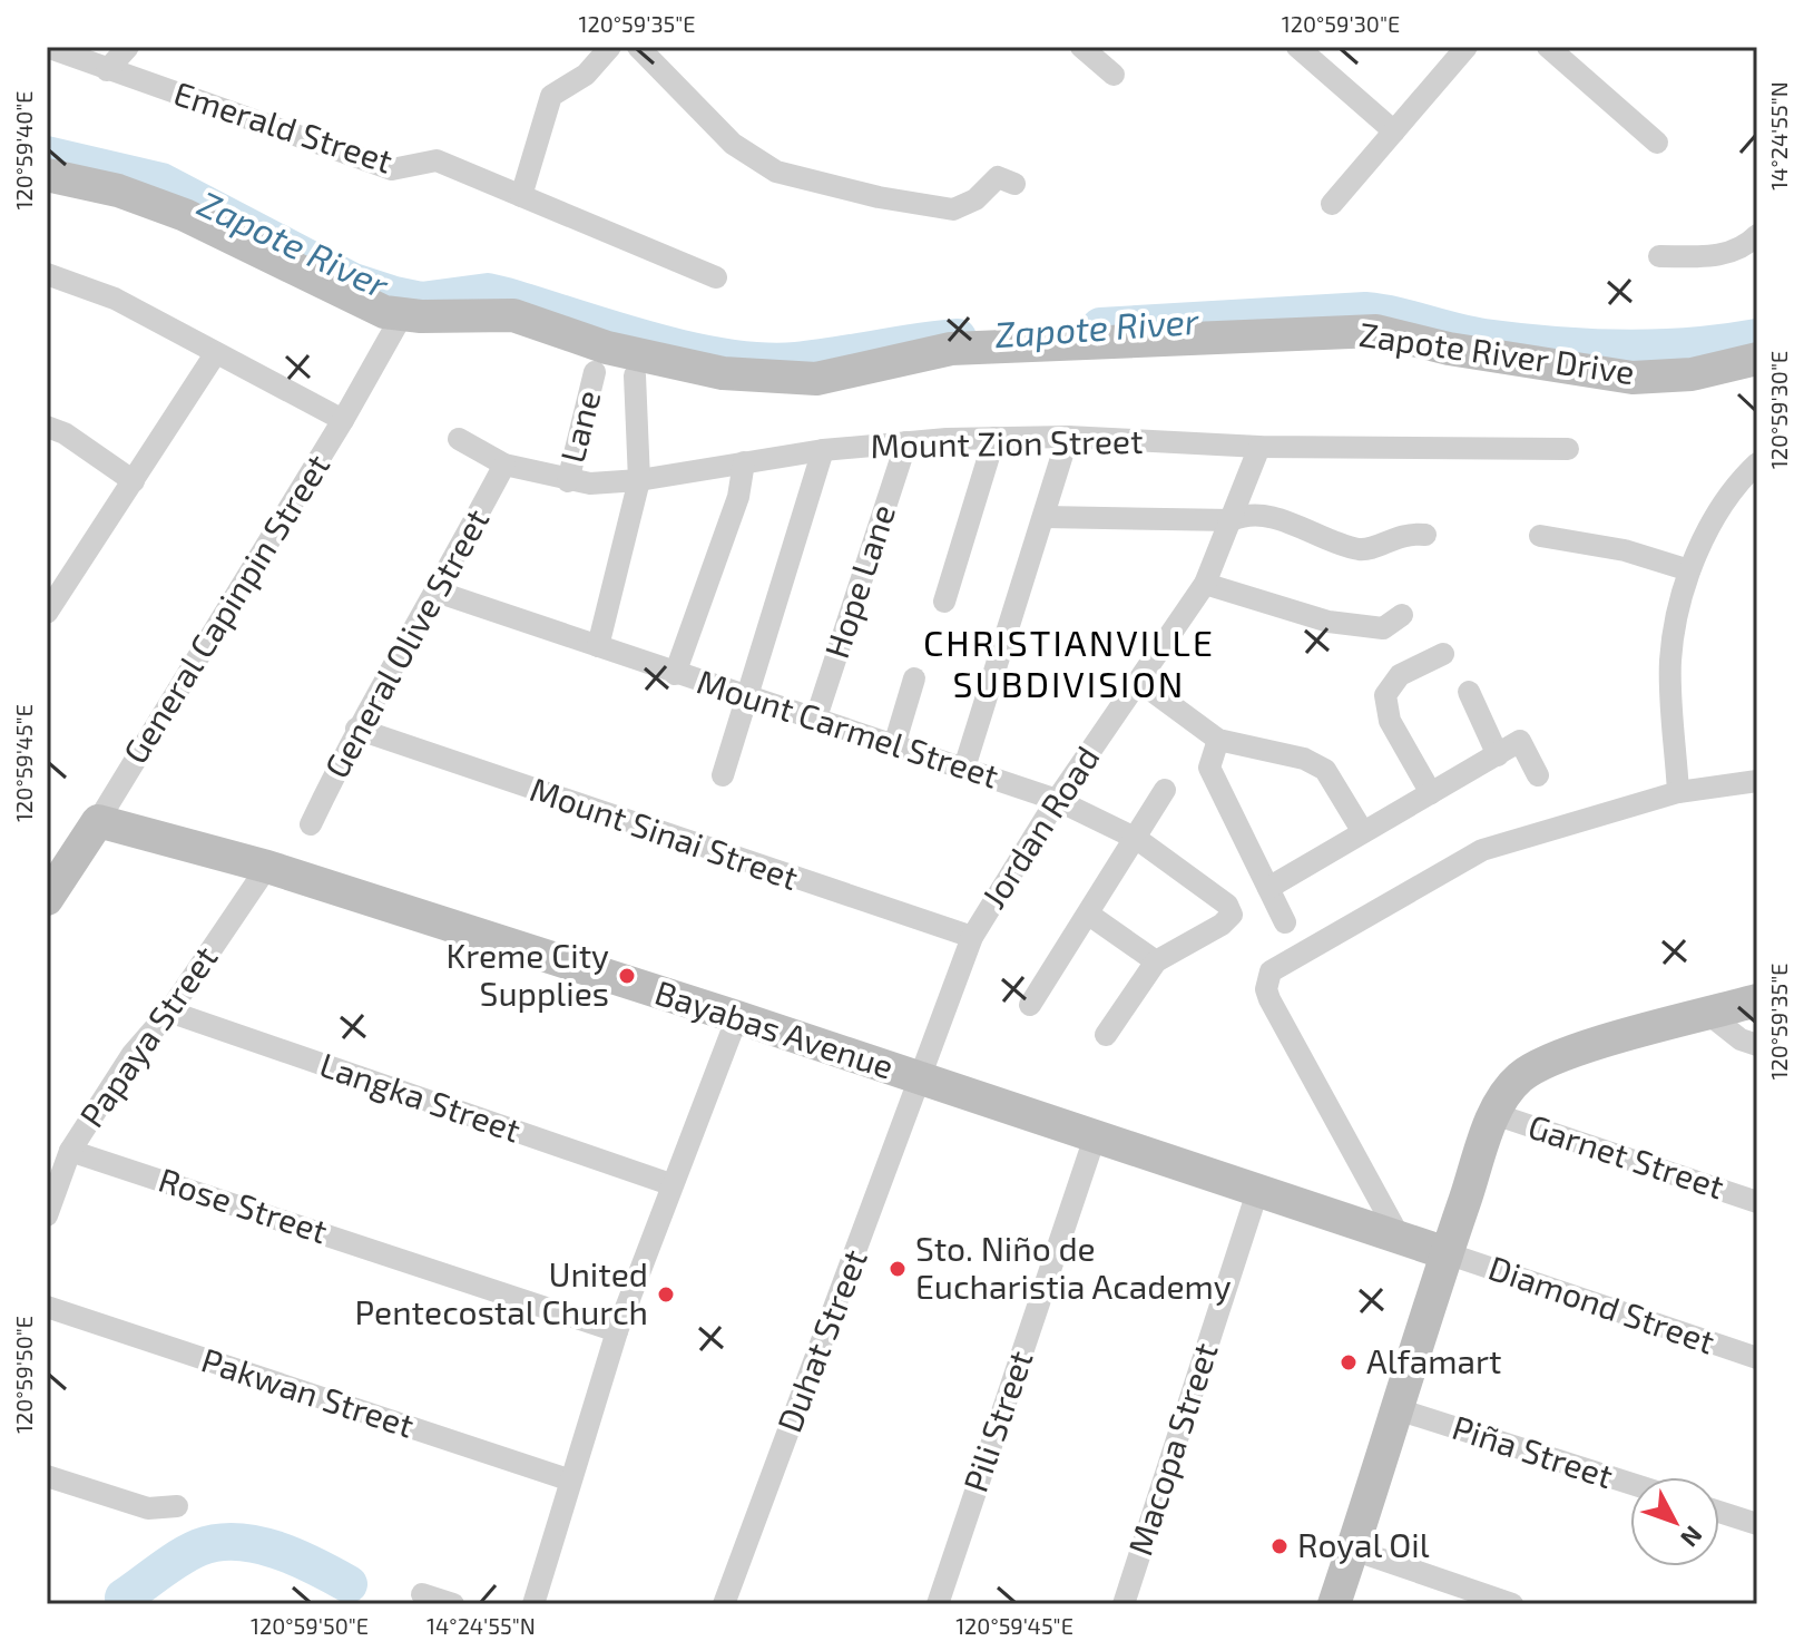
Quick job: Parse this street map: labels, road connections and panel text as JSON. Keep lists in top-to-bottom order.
{
  "streets": {
    "street": [
      "Emerald Street",
      "Zapote River Drive",
      "Lane",
      "Mount Zion Street",
      "Hope Lane",
      "General Capinpin Street",
      "General Olive Street",
      "Mount Carmel Street",
      "Jordan Road",
      "Mount Sinai Street",
      "Bayabas Avenue",
      "Papaya Street",
      "Langka Street",
      "Garnet Street",
      "Rose Street",
      "Diamond Street",
      "Duhat Street",
      "Pakwan Street",
      "Pili Street",
      "Macopa Street",
      "Piña Street"
    ]
  },
  "crossings": [
    ["Zapote River Drive", "General Capinpin Street"],
    ["Lane", "Mount Zion Street"],
    ["Mount Zion Street", "Hope Lane"],
    ["Mount Zion Street", "General Olive Street"],
    ["Mount Zion Street", "Jordan Road"],
    ["Hope Lane", "Mount Carmel Street"],
    ["General Capinpin Street", "Bayabas Avenue"],
    ["General Olive Street", "Mount Carmel Street"],
    ["General Olive Street", "Mount Sinai Street"],
    ["Mount Carmel Street", "Jordan Road"],
    ["Jordan Road", "Mount Sinai Street"],
    ["Jordan Road", "Bayabas Avenue"],
    ["Jordan Road", "Duhat Street"],
    ["Bayabas Avenue", "Papaya Street"],
    ["Bayabas Avenue", "Diamond Street"],
    ["Bayabas Avenue", "Duhat Street"],
    ["Bayabas Avenue", "Pili Street"],
    ["Bayabas Avenue", "Macopa Street"],
    ["Papaya Street", "Langka Street"],
    ["Papaya Street", "Rose Street"]
  ],
  "districts": ["CHRISTIANVILLE SUBDIVISION"],
  "water": ["Zapote River"],
  "places": [
    "Kreme City Supplies",
    "Sto. Niño de Eucharistia Academy",
    "United Pentecostal Church",
    "Alfamart",
    "Royal Oil"
  ],
  "north": "bottom right",
  "coordinates": [
    "120°59'35\"E",
    "120°59'30\"E",
    "14°24'55\"N",
    "120°59'40\"E",
    "120°59'45\"E",
    "120°59'50\"E"
  ]
}
